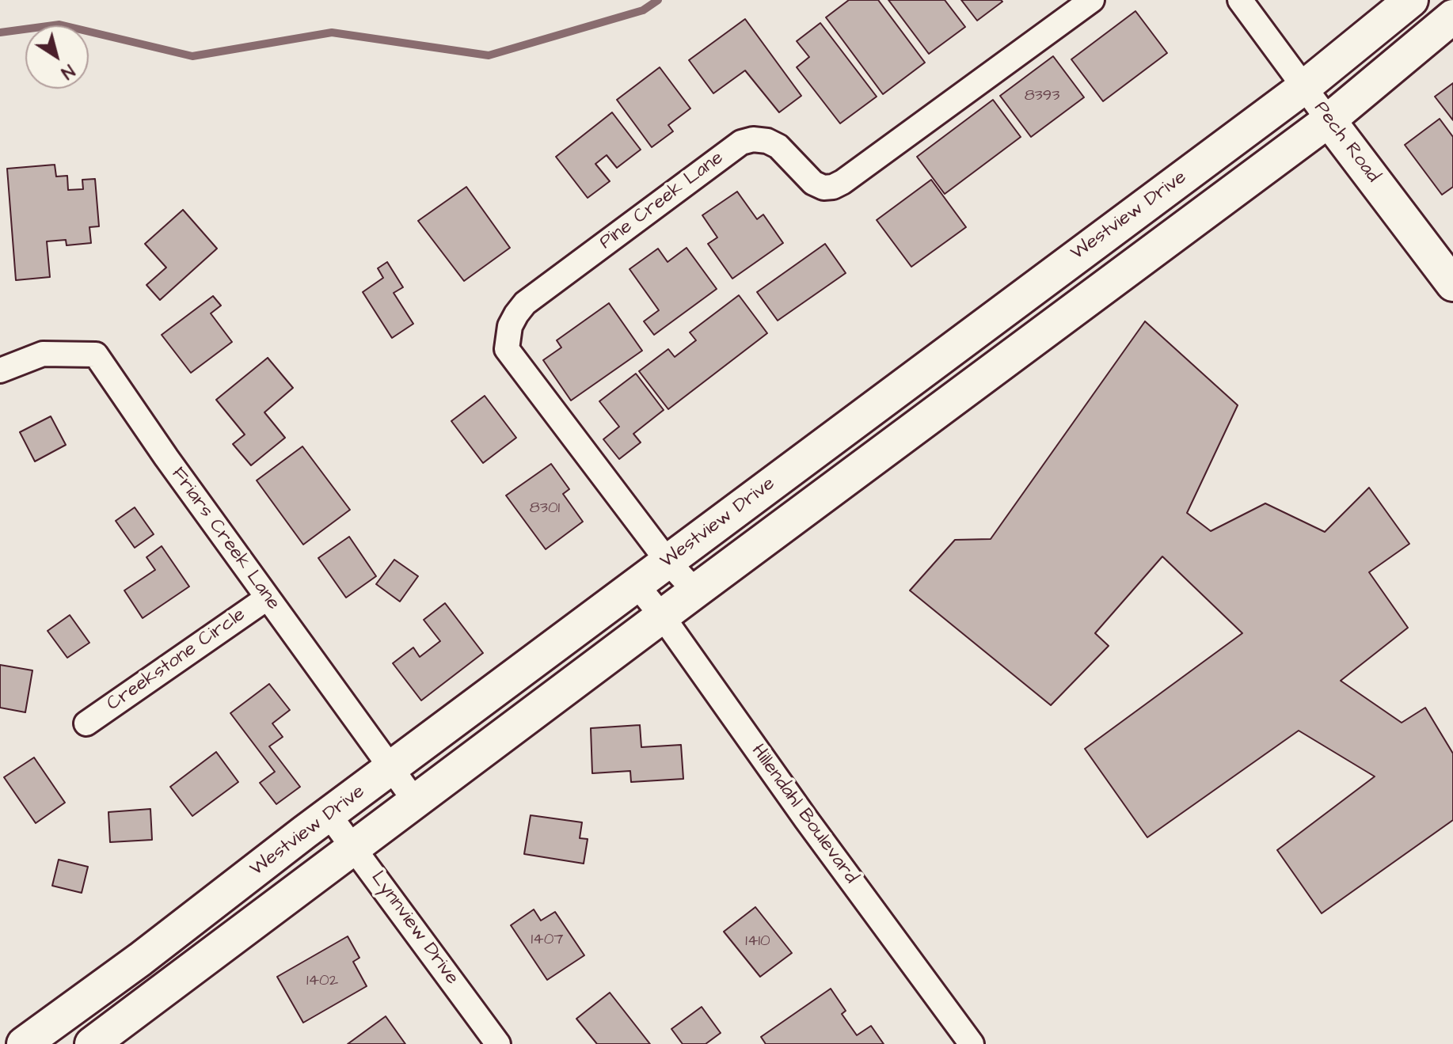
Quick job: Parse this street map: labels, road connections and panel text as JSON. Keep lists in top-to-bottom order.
{
  "streets": {
    "main road": ["Pech Road", "Westview Drive"],
    "street": [
      "Pine Creek Lane",
      "Friars Creek Lane",
      "Creekstone Circle",
      "Hillendahl Boulevard",
      "Lynnview Drive"
    ]
  },
  "crossings": [
    ["Pech Road", "Westview Drive"],
    ["Pine Creek Lane", "Westview Drive"],
    ["Westview Drive", "Friars Creek Lane"],
    ["Westview Drive", "Hillendahl Boulevard"],
    ["Westview Drive", "Lynnview Drive"],
    ["Friars Creek Lane", "Creekstone Circle"]
  ],
  "house_numbers": [
    "8393",
    "8301",
    "1407",
    "1410",
    "1402"
  ],
  "north": "bottom right"
}
